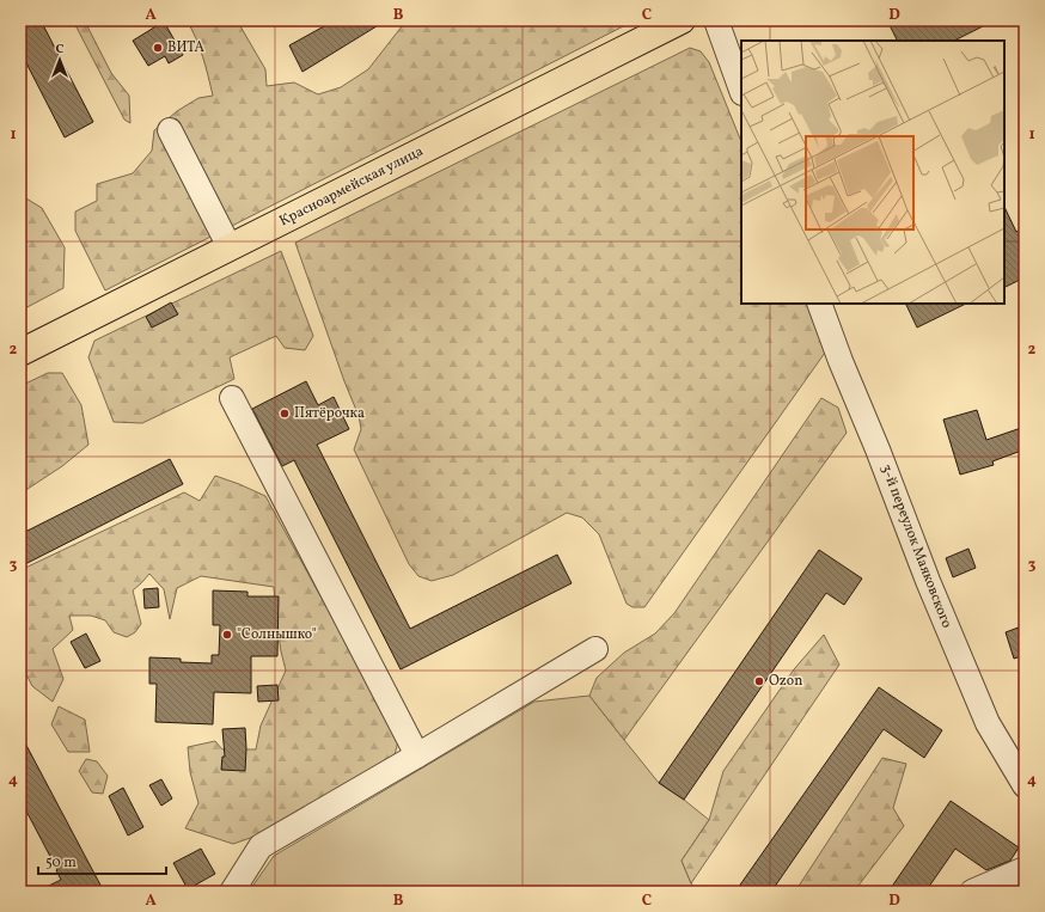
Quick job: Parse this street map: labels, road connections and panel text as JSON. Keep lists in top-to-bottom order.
{
  "streets": {
    "main road": ["Красноармейская улица"],
    "street": ["3-й переулок Маяковского"]
  },
  "places": [
    "ВИТА",
    "Пятёрочка",
    "\"Солнышко\"",
    "Ozon"
  ],
  "scale_bar": "50 m",
  "north": "top",
  "grid": {
    "columns": [
      "A",
      "B",
      "C",
      "D"
    ],
    "rows": [
      "1",
      "2",
      "3",
      "4"
    ]
  }
}
